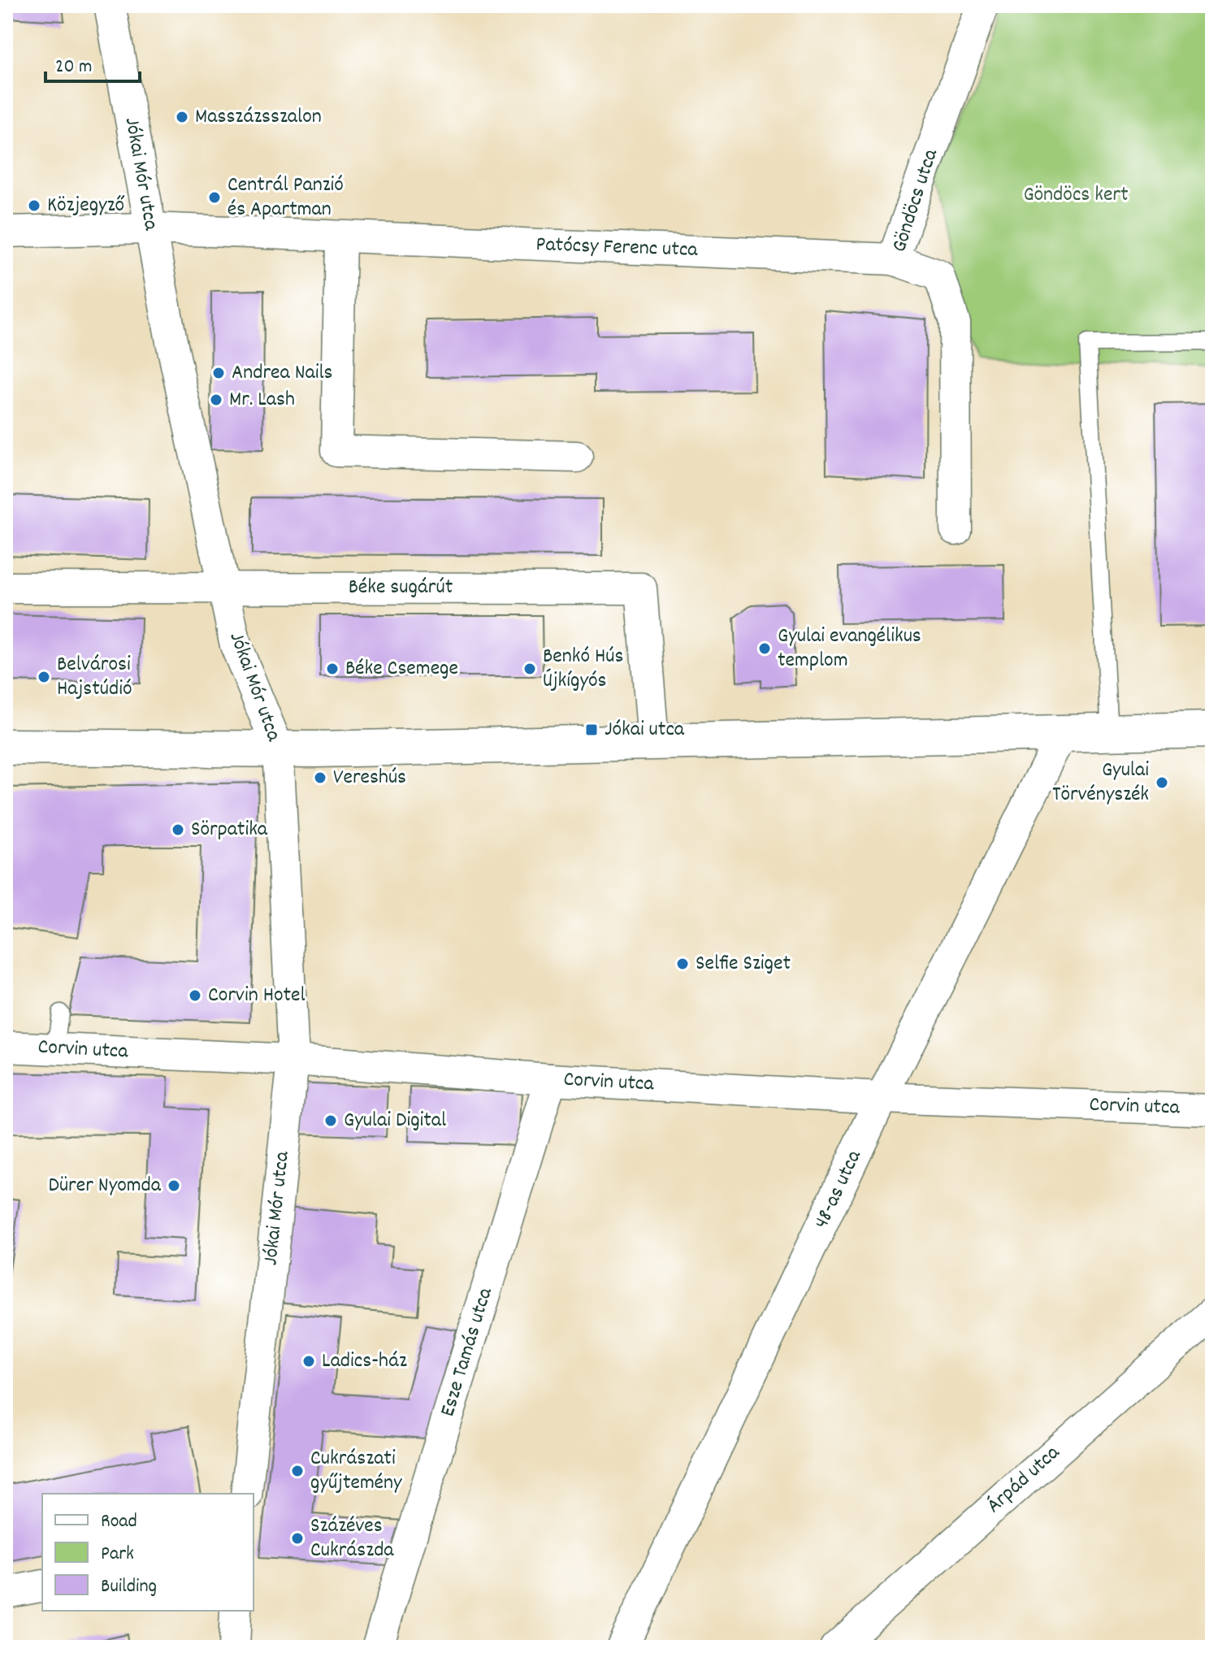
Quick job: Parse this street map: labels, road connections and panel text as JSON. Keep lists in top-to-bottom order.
{
  "streets": {
    "street": [
      "Jókai Mór utca",
      "Göndöcs utca",
      "Patócsy Ferenc utca",
      "Béke sugárút",
      "Corvin utca",
      "48-as utca",
      "Esze Tamás utca",
      "Árpád utca"
    ]
  },
  "crossings": [
    ["Jókai Mór utca", "Patócsy Ferenc utca"],
    ["Jókai Mór utca", "Béke sugárút"],
    ["Jókai Mór utca", "Corvin utca"],
    ["Göndöcs utca", "Patócsy Ferenc utca"],
    ["Corvin utca", "48-as utca"],
    ["Corvin utca", "Esze Tamás utca"]
  ],
  "parks": ["Göndöcs kert"],
  "places": {
    "other": [
      "Masszázsszalon",
      "Centrál Panzió és Apartman",
      "Közjegyző",
      "Andrea Nails",
      "Mr. Lash",
      "Gyulai evangélikus templom",
      "Béke Csemege",
      "Benkó Hús Újkígyós",
      "Belvárosi Hajstúdió",
      "Vereshús",
      "Gyulai Törvényszék",
      "Sörpatika",
      "Selfie Sziget",
      "Corvin Hotel",
      "Gyulai Digital",
      "Dürer Nyomda",
      "Ladics-ház",
      "Cukrászati gyűjtemény",
      "Százéves Cukrászda"
    ],
    "transit": ["Jókai utca"]
  },
  "legend": ["Road", "Park", "Building"],
  "scale_bar": "20 m"
}
